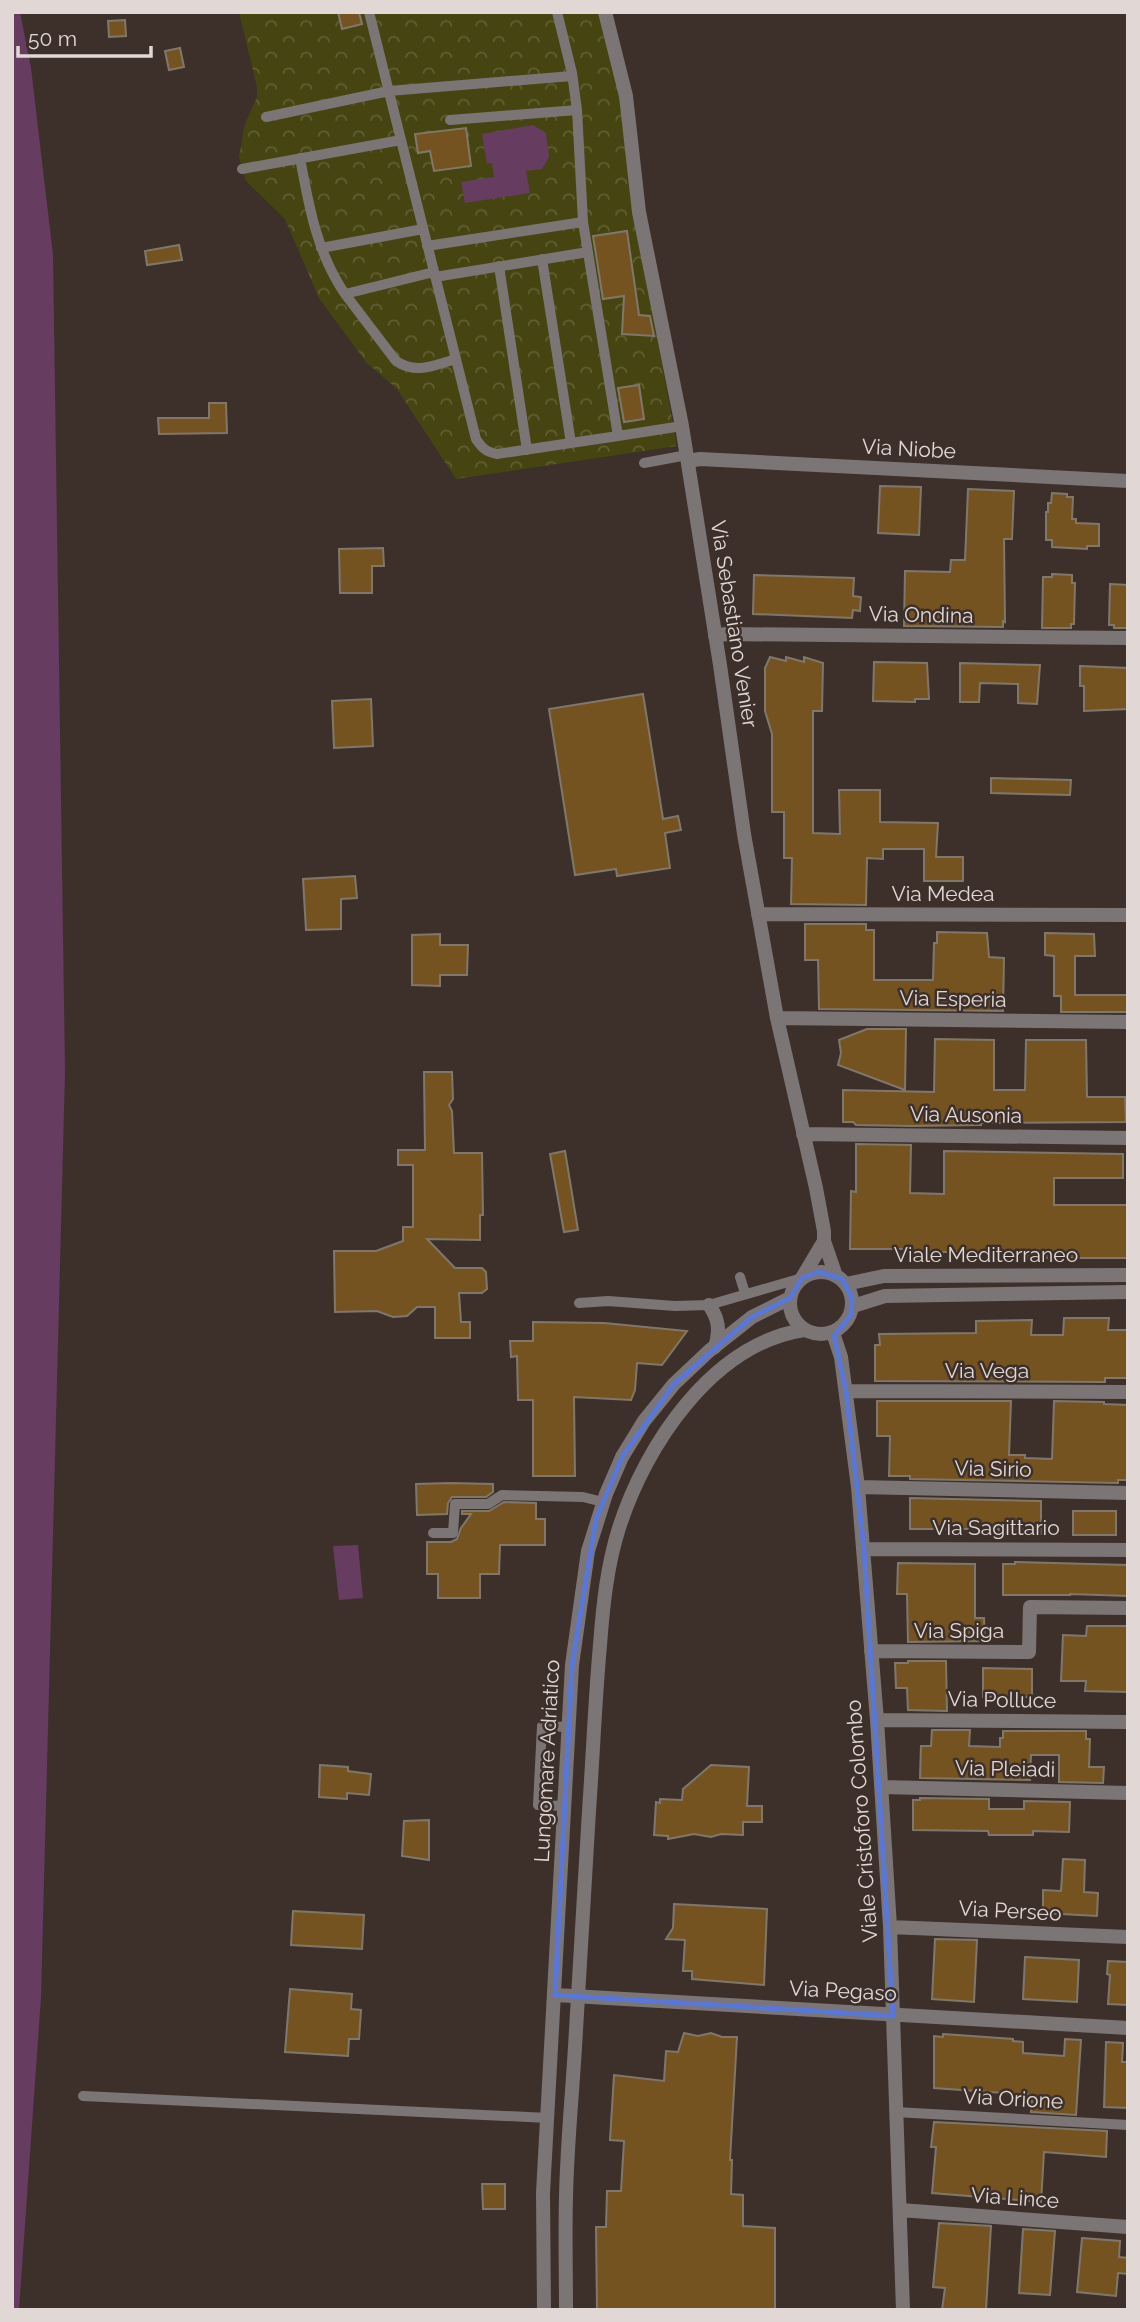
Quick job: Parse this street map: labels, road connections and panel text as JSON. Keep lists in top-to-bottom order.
{
  "streets": {
    "street": [
      "Via Niobe",
      "Via Ondina",
      "Via Sebastiano Venier",
      "Via Medea",
      "Via Esperia",
      "Via Ausonia",
      "Viale Mediterraneo",
      "Via Vega",
      "Via Sirio",
      "Via Sagittario",
      "Via Spiga",
      "Via Polluce",
      "Lungomare Adriatico",
      "Via Pleiadi",
      "Viale Cristoforo Colombo",
      "Via Perseo",
      "Via Pegaso",
      "Via Lince"
    ],
    "lane": ["Via Orione"]
  },
  "crossings": [
    ["Via Niobe", "Via Sebastiano Venier"],
    ["Via Ondina", "Via Sebastiano Venier"],
    ["Via Sebastiano Venier", "Via Medea"],
    ["Via Sebastiano Venier", "Via Esperia"],
    ["Via Sebastiano Venier", "Via Ausonia"],
    ["Via Sebastiano Venier", "Viale Mediterraneo"],
    ["Via Sebastiano Venier", "Lungomare Adriatico"],
    ["Via Sebastiano Venier", "Viale Cristoforo Colombo"],
    ["Viale Mediterraneo", "Lungomare Adriatico"],
    ["Viale Mediterraneo", "Viale Cristoforo Colombo"],
    ["Via Vega", "Viale Cristoforo Colombo"],
    ["Via Sirio", "Viale Cristoforo Colombo"],
    ["Via Sagittario", "Viale Cristoforo Colombo"],
    ["Via Spiga", "Viale Cristoforo Colombo"],
    ["Via Polluce", "Viale Cristoforo Colombo"],
    ["Lungomare Adriatico", "Viale Cristoforo Colombo"],
    ["Lungomare Adriatico", "Via Pegaso"],
    ["Via Pleiadi", "Viale Cristoforo Colombo"],
    ["Viale Cristoforo Colombo", "Via Perseo"],
    ["Viale Cristoforo Colombo", "Via Pegaso"],
    ["Viale Cristoforo Colombo", "Via Orione"],
    ["Viale Cristoforo Colombo", "Via Lince"]
  ],
  "scale_bar": "50 m"
}
